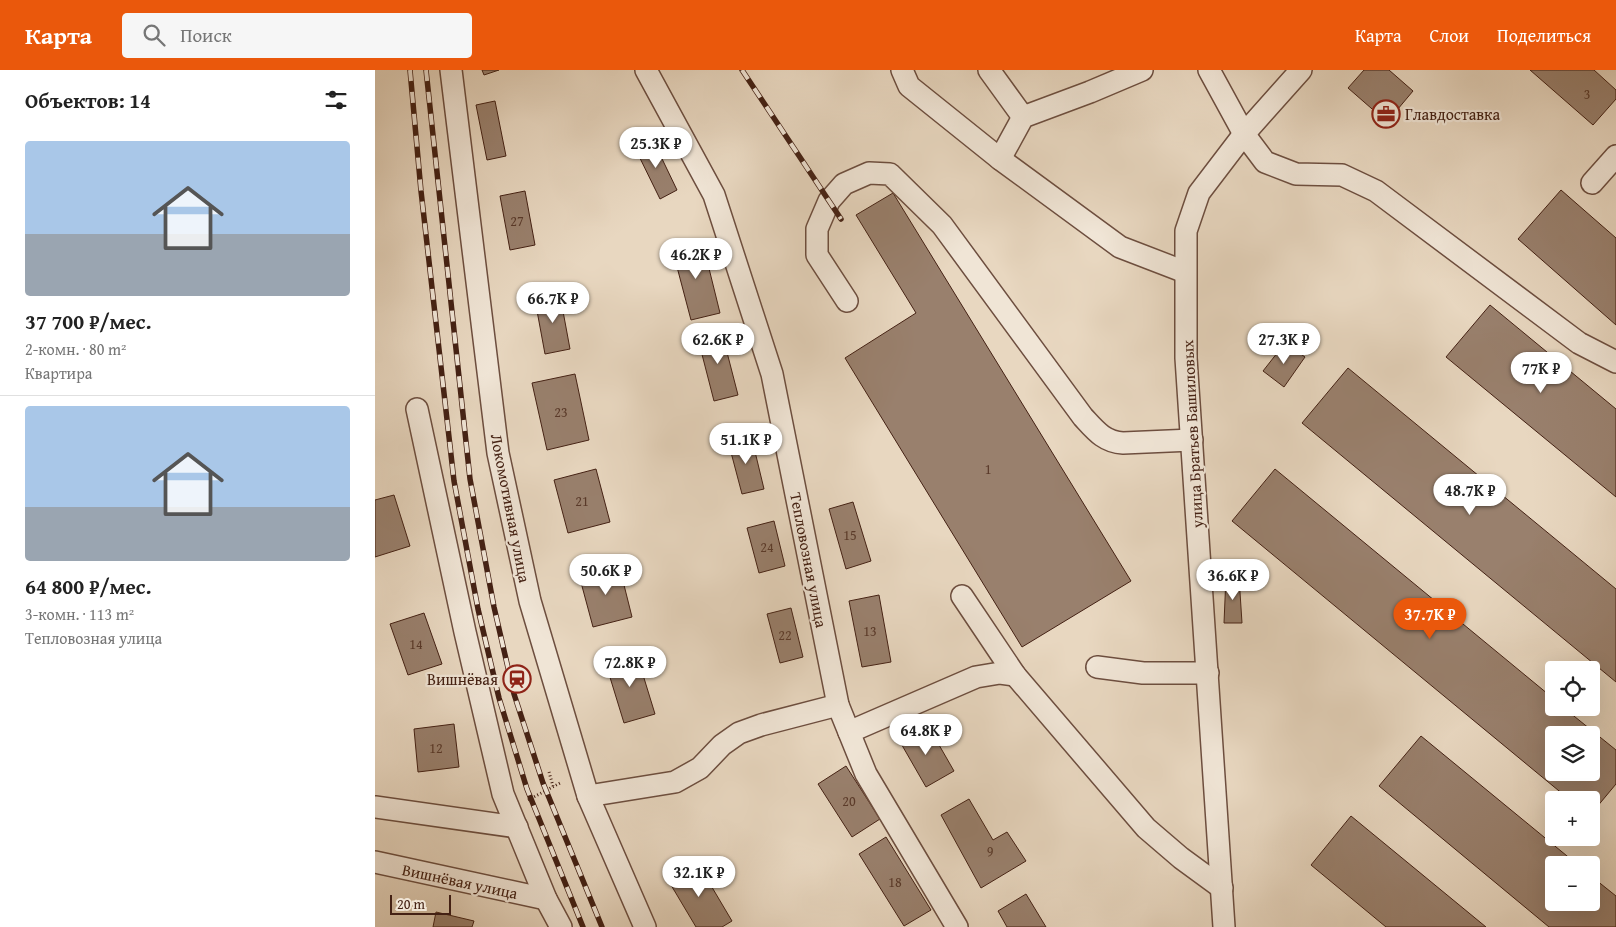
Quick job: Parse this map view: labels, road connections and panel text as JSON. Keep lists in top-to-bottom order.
{
  "streets": {
    "street": [
      "улица Братьев Башиловых",
      "Локомотивная улица",
      "Тепловозная улица",
      "Вишнёвая улица"
    ]
  },
  "places": {
    "office": ["Главдоставка"],
    "station": ["Вишнёвая"]
  },
  "house_numbers": [
    "3",
    "27",
    "23",
    "1",
    "21",
    "15",
    "24",
    "13",
    "22",
    "14",
    "12",
    "20",
    "9",
    "18"
  ],
  "scale_bar": "20 m",
  "page": {
    "header": "Карта",
    "search": "Поиск",
    "nav": ["Карта", "Слои", "Поделиться"],
    "heading": "Объектов: 14",
    "price": [
      "25.3K ₽",
      "46.2K ₽",
      "66.7K ₽",
      "62.6K ₽",
      "27.3K ₽",
      "77K ₽",
      "51.1K ₽",
      "48.7K ₽",
      "50.6K ₽",
      "36.6K ₽",
      "37.7K ₽",
      "72.8K ₽",
      "64.8K ₽",
      "32.1K ₽"
    ],
    "list": [
      {
        "name": "37 700 ₽/мес.",
        "note": "2-комн. · 80 m² · Квартира"
      },
      {
        "name": "64 800 ₽/мес.",
        "note": "3-комн. · 113 m² · Тепловозная улица"
      }
    ],
    "map_buttons": ["+", "−"],
    "scale": "20 m"
  }
}
